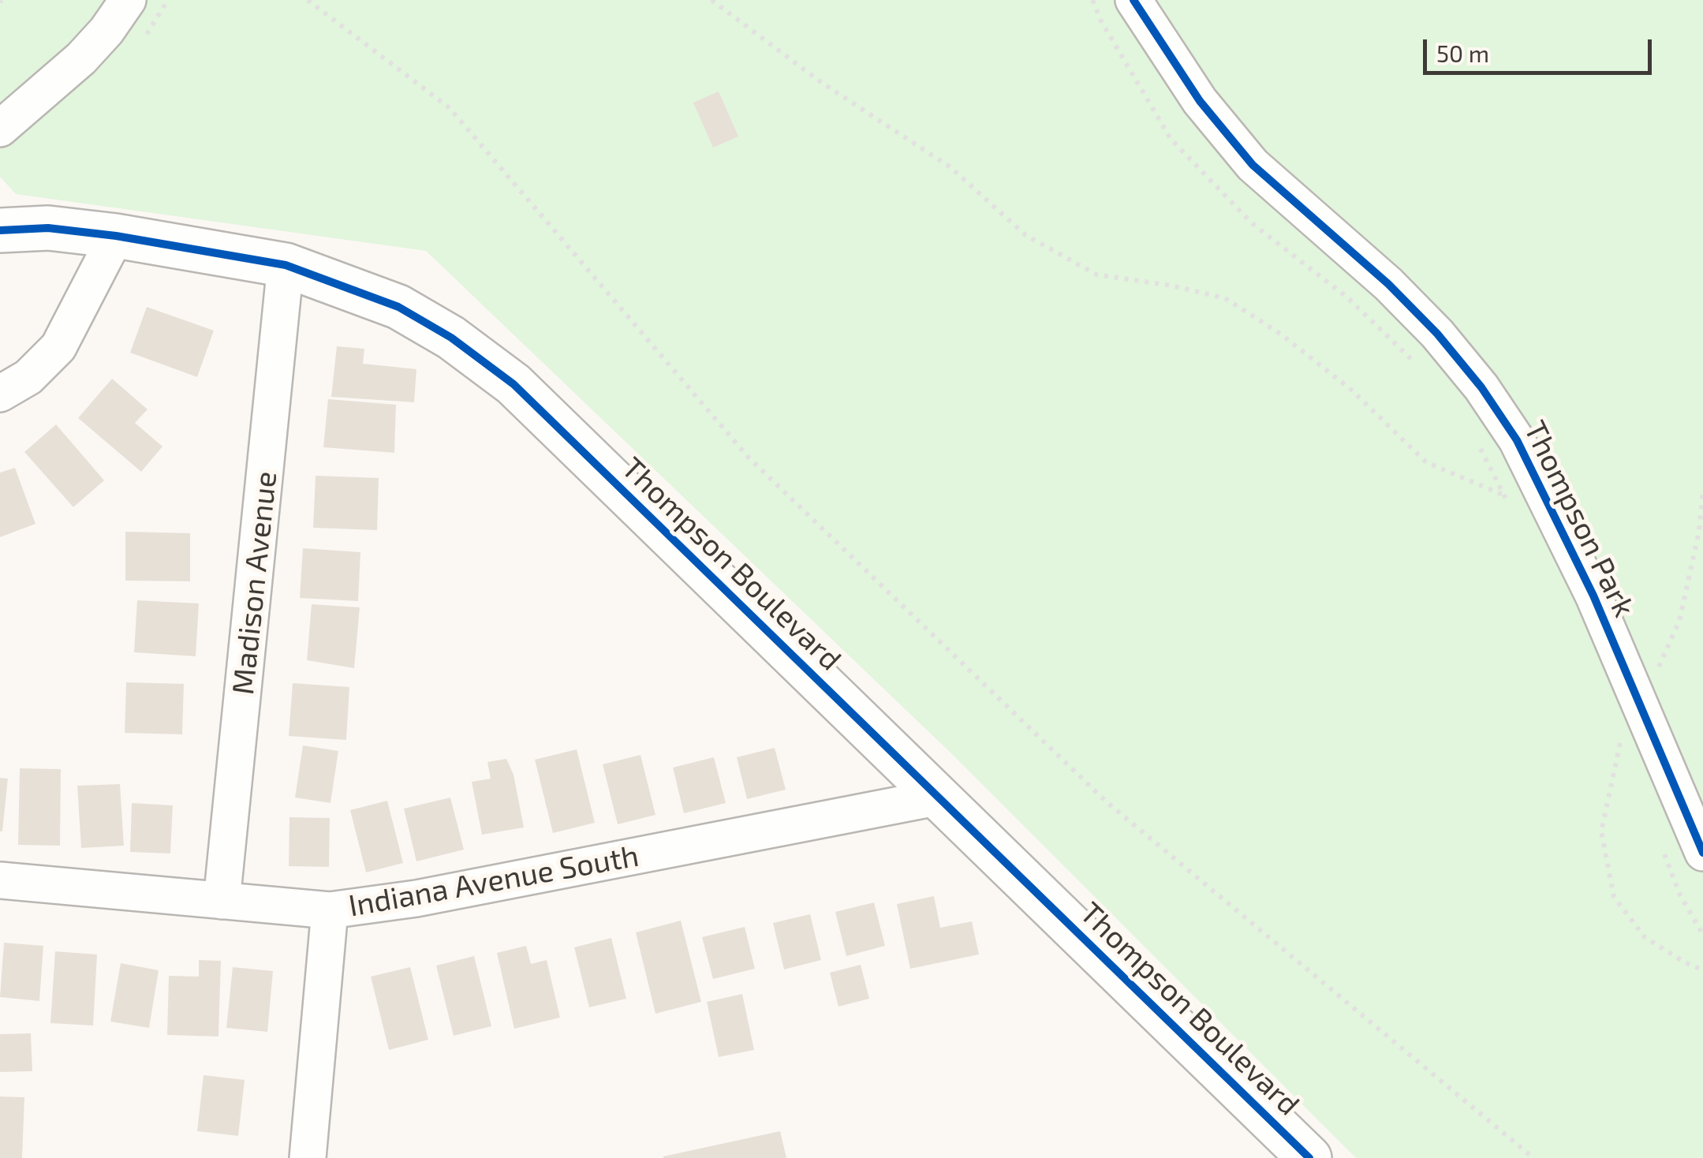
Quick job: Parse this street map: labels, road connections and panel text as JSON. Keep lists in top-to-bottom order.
{
  "streets": {
    "street": [
      "Thompson Park",
      "Thompson Boulevard",
      "Madison Avenue",
      "Indiana Avenue South"
    ]
  },
  "crossings": [
    ["Thompson Boulevard", "Madison Avenue"],
    ["Thompson Boulevard", "Indiana Avenue South"],
    ["Madison Avenue", "Indiana Avenue South"]
  ],
  "scale_bar": "50 m"
}
